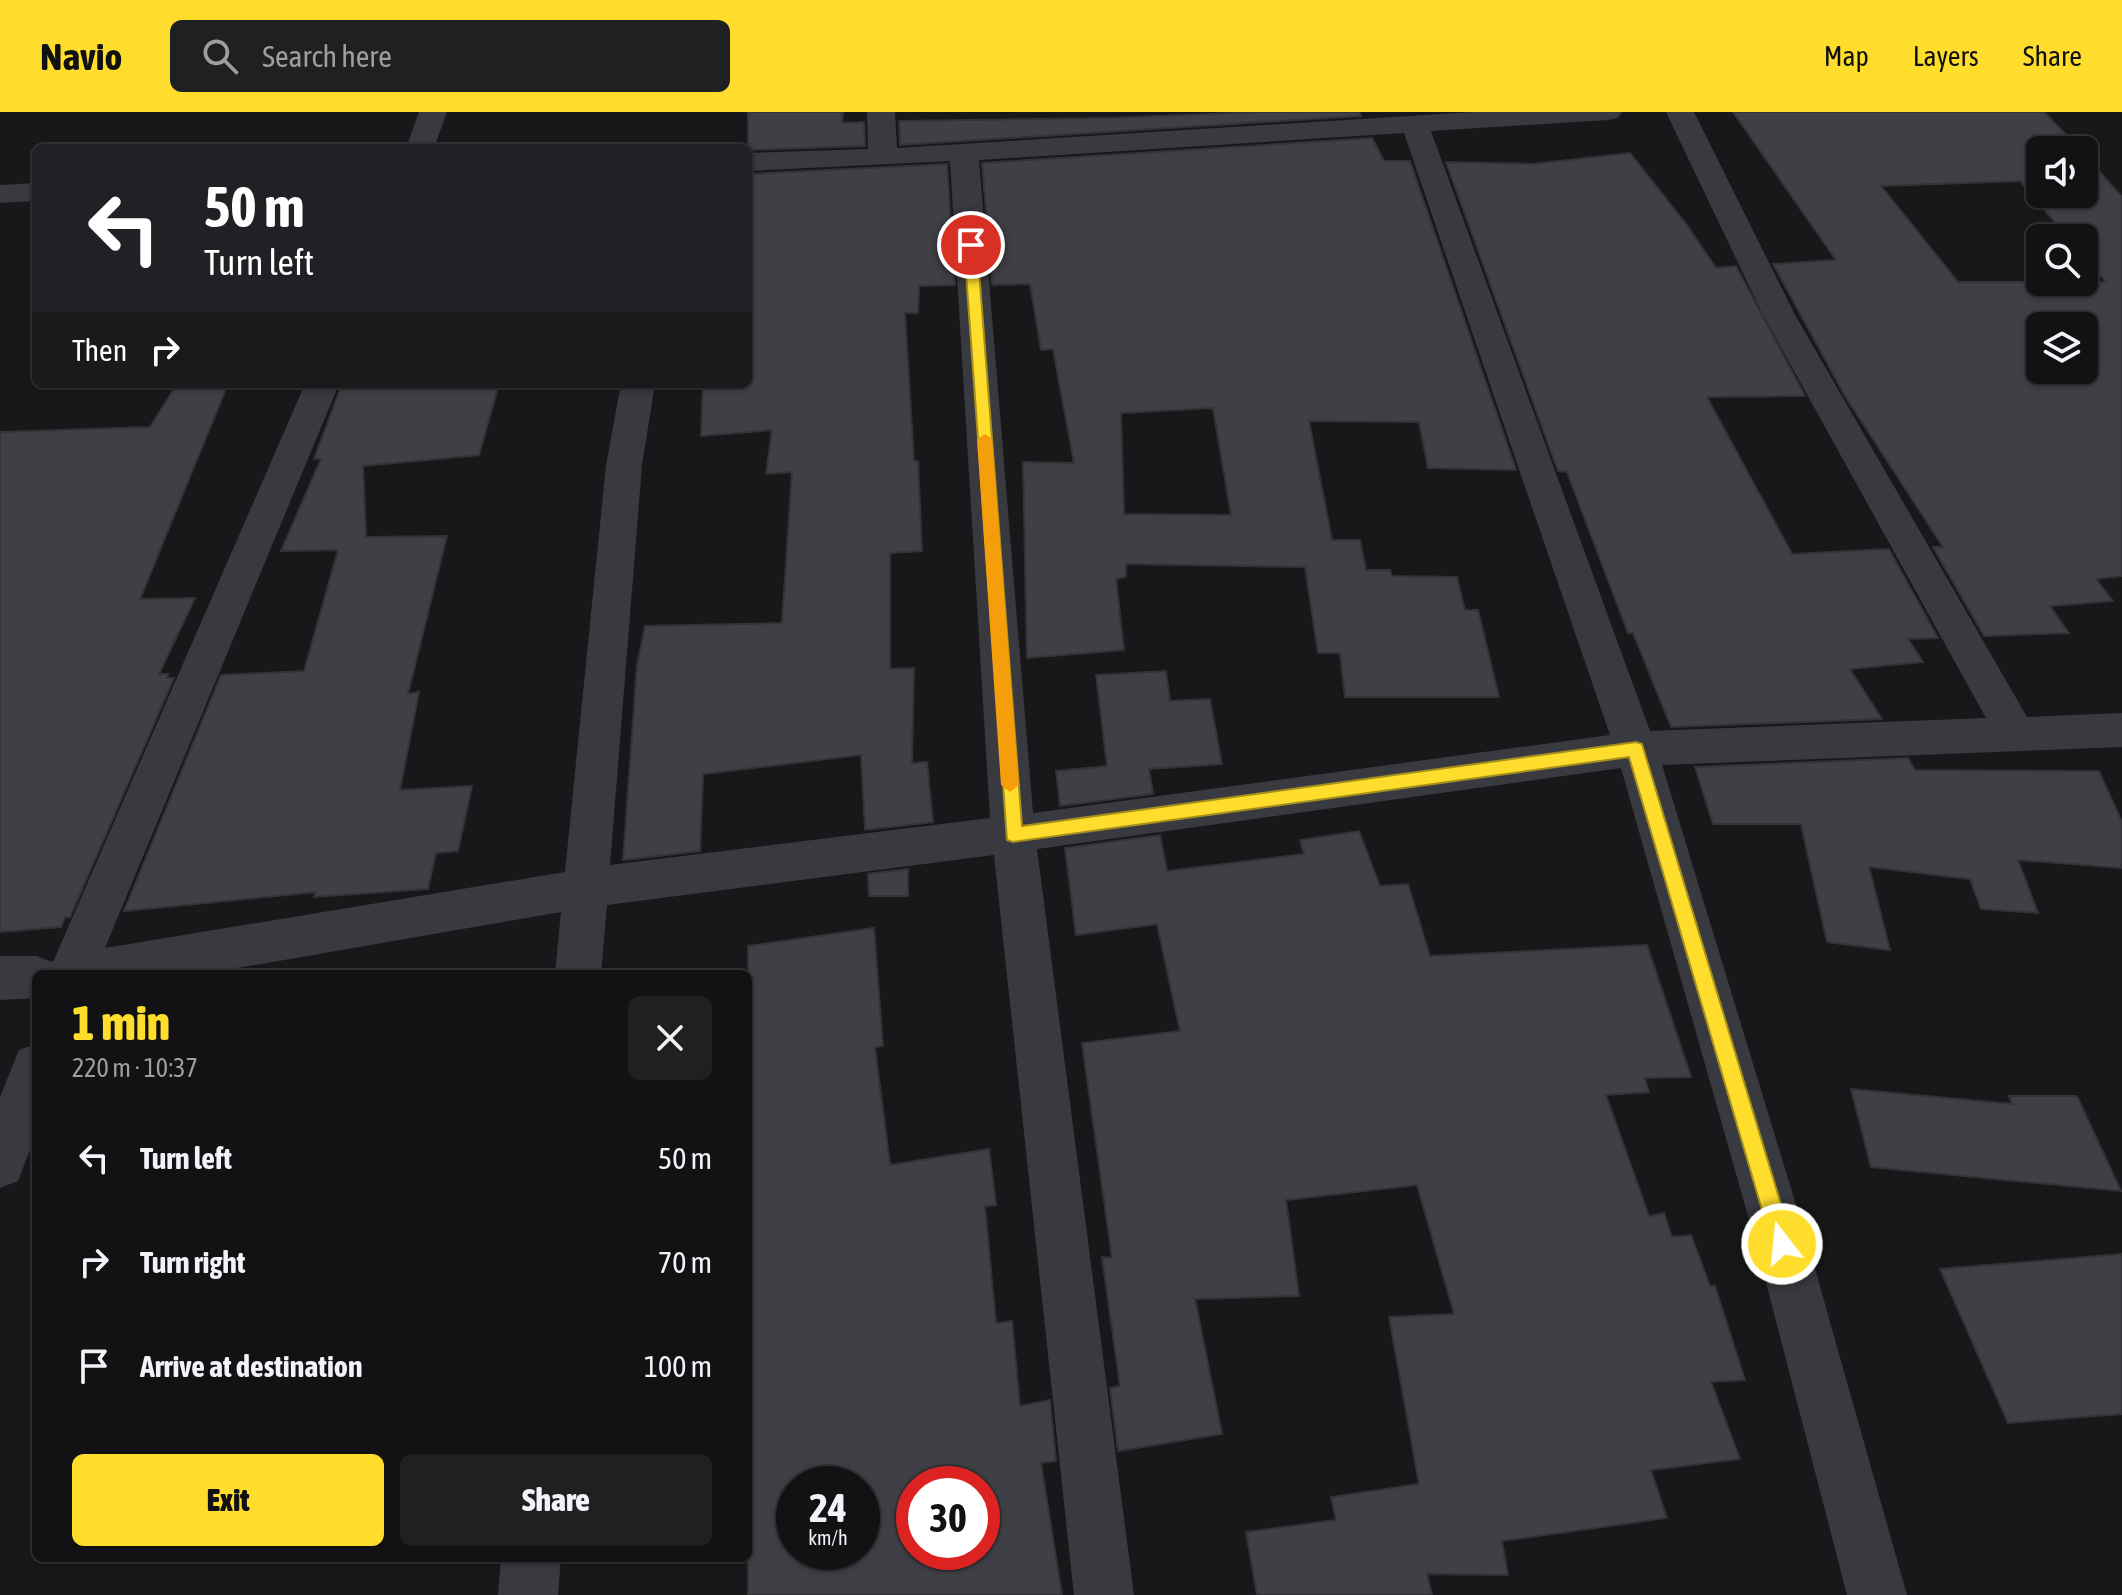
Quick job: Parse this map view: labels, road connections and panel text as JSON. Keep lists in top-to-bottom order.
{
  "page": {
    "header": "Navio",
    "search": "Search here",
    "nav": ["Map", "Layers", "Share"],
    "turn": ["50 m", "Turn left"],
    "then": "Then",
    "heading": ["1 min", "220 m · 10:37"],
    "list": [
      {
        "name": "Turn left",
        "value": "50 m"
      },
      {
        "name": "Turn right",
        "value": "70 m"
      },
      {
        "name": "Arrive at destination",
        "value": "100 m"
      }
    ],
    "buttons": ["Exit", "Share"],
    "speed": "24 km/h",
    "limit": "30"
  }
}
